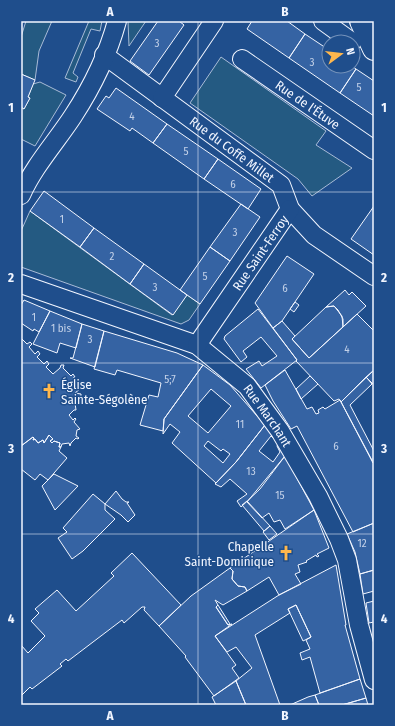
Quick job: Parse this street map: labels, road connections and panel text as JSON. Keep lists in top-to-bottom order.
{
  "streets": {
    "street": [
      "Rue de l'Étuve",
      "Rue du Coffe Millet",
      "Rue Saint-Ferroy",
      "Rue Marchant"
    ]
  },
  "crossings": [
    ["Rue du Coffe Millet", "Rue Saint-Ferroy"],
    ["Rue Saint-Ferroy", "Rue Marchant"]
  ],
  "places": {
    "church": ["Église Sainte-Ségolène", "Chapelle Saint-Dominique"]
  },
  "house_numbers": [
    "3",
    "3",
    "5",
    "4",
    "5",
    "6",
    "1",
    "3",
    "2",
    "5",
    "3",
    "6",
    "1",
    "1 bis",
    "3",
    "4",
    "5;7",
    "11",
    "6",
    "13",
    "15",
    "12"
  ],
  "north": "right",
  "grid": {
    "columns": ["A", "B"],
    "rows": [
      "1",
      "2",
      "3",
      "4"
    ]
  }
}
